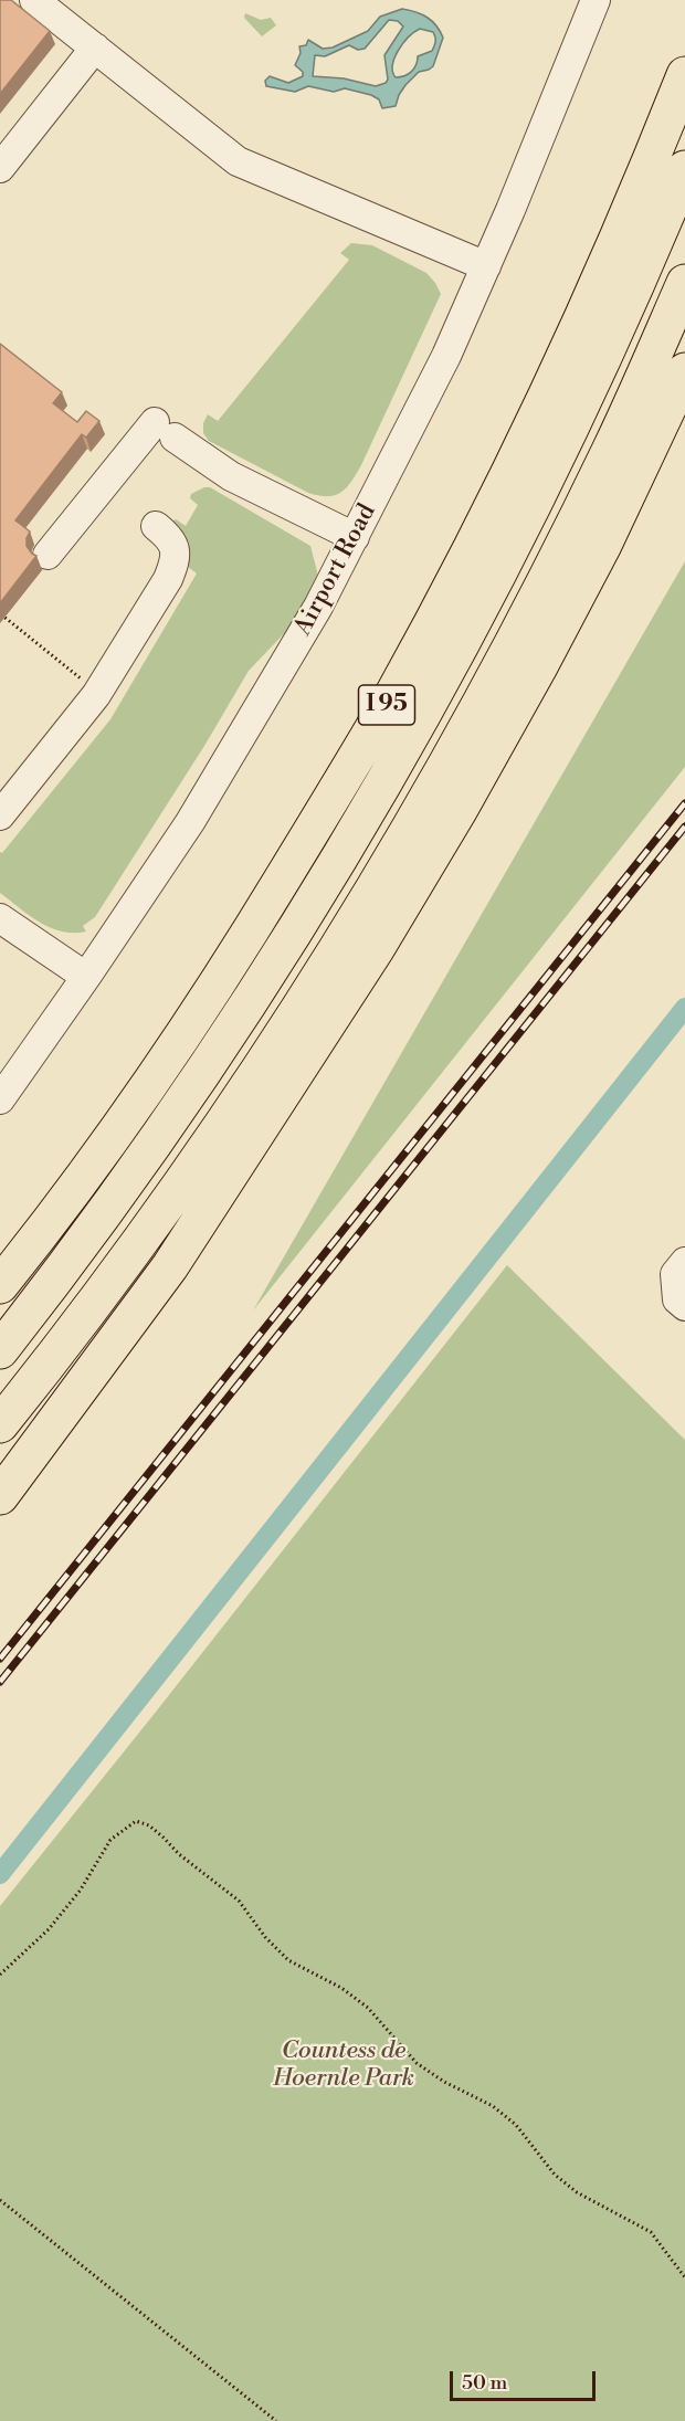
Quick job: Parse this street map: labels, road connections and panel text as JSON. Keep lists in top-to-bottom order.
{
  "streets": {
    "highway": ["I 95"],
    "street": ["Airport Road"]
  },
  "parks": ["Countess de Hoernle Park"],
  "scale_bar": "50 m"
}
